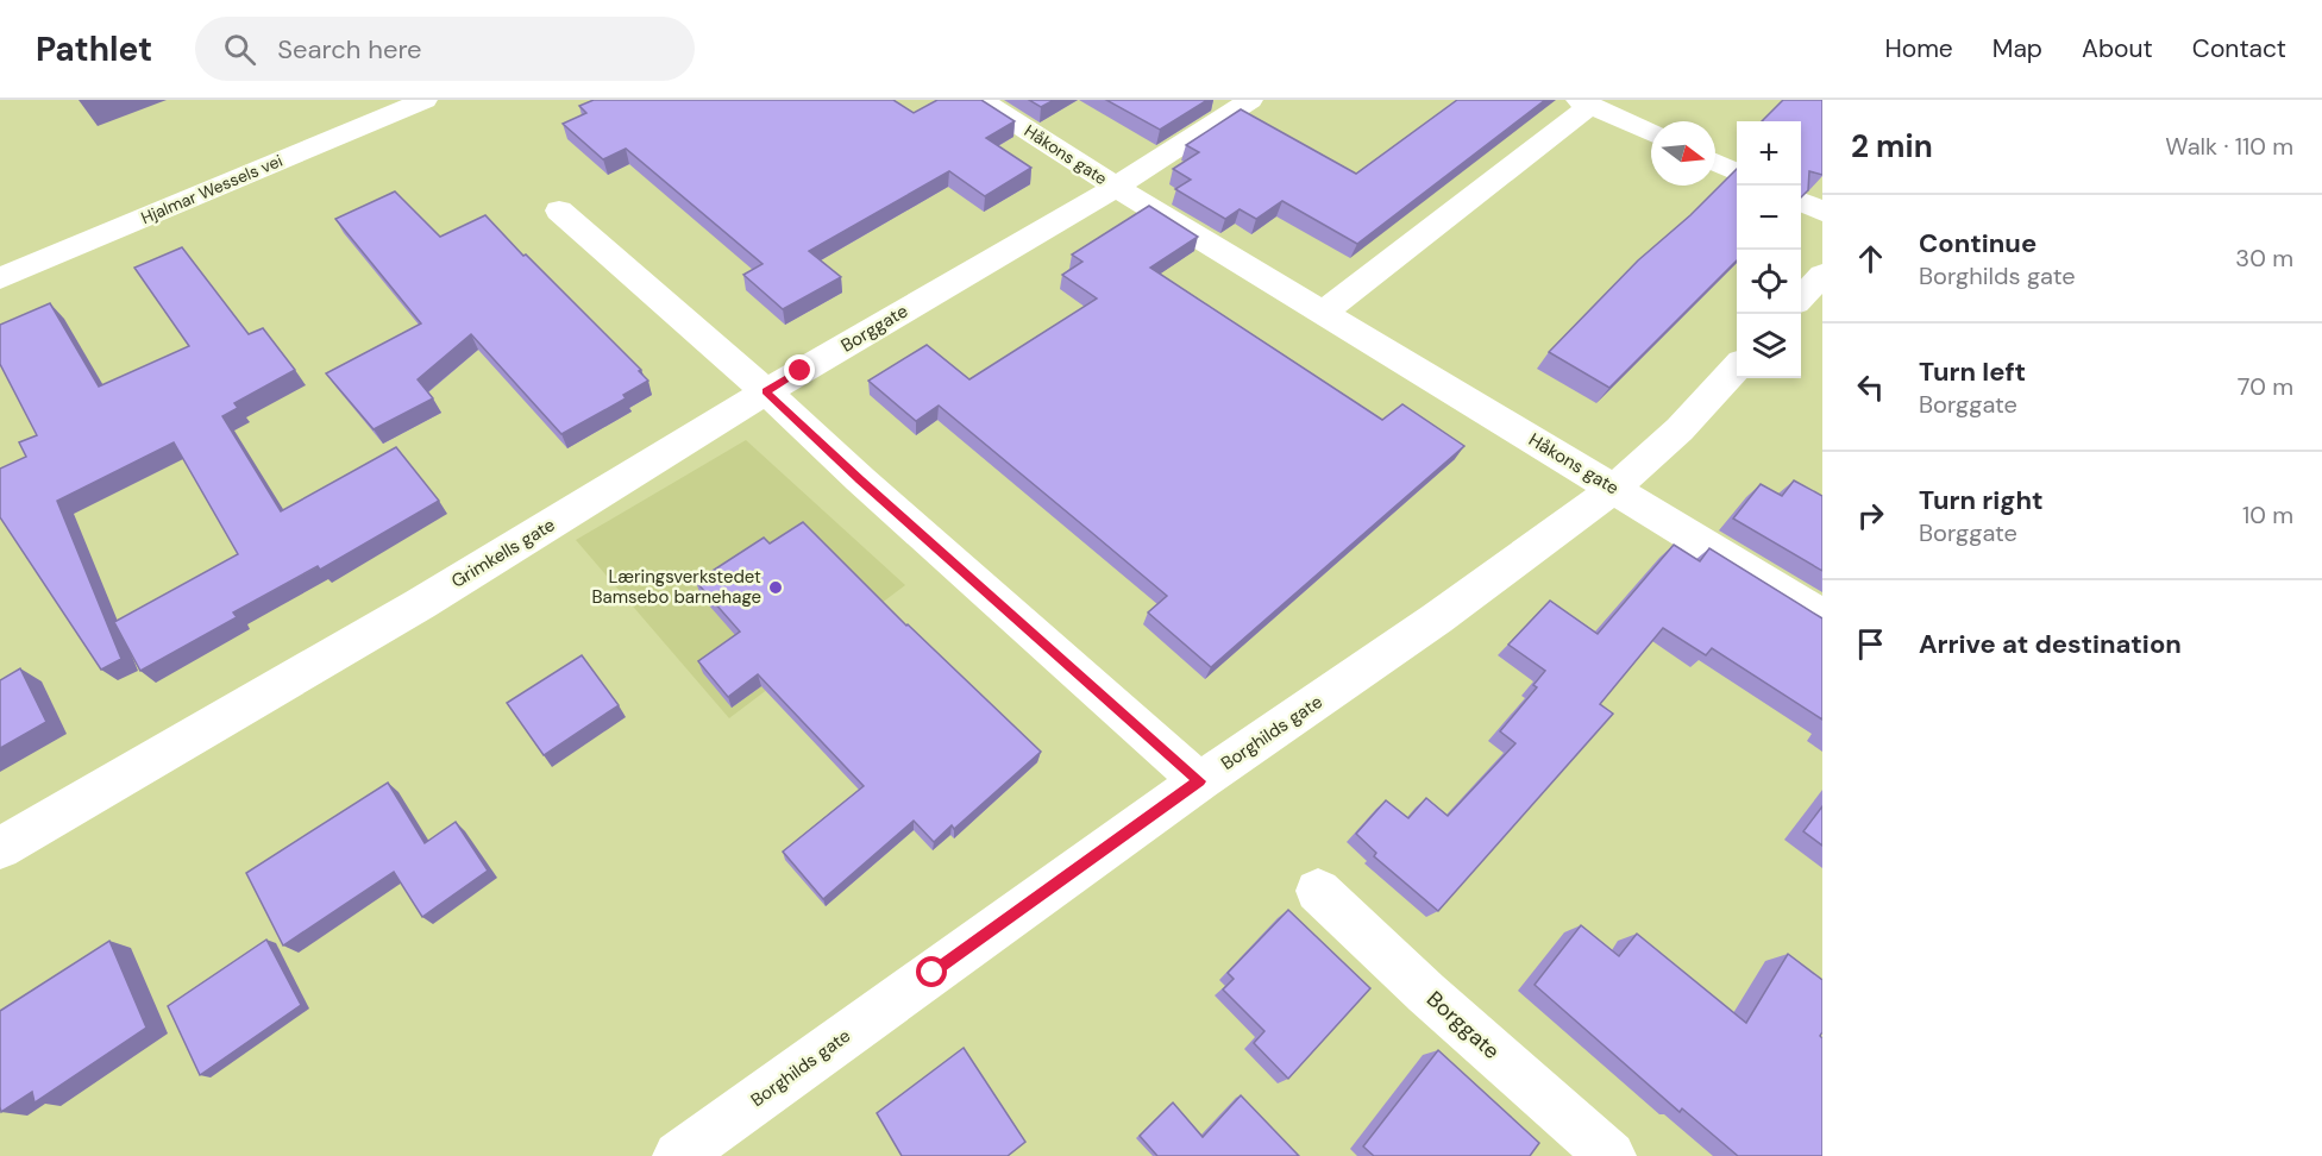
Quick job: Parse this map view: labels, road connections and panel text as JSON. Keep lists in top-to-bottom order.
{
  "streets": {
    "street": [
      "Håkons gate",
      "Hjalmar Wessels vei",
      "Borggate",
      "Grimkells gate",
      "Borghilds gate"
    ]
  },
  "crossings": [
    ["Håkons gate", "Borggate"],
    ["Håkons gate", "Borghilds gate"],
    ["Borggate", "Grimkells gate"]
  ],
  "places": ["Læringsverkstedet Bamsebo barnehage"],
  "north": "right",
  "page": {
    "header": "Pathlet",
    "search": "Search here",
    "nav": [
      "Home",
      "Map",
      "About",
      "Contact"
    ],
    "heading": ["2 min", "Walk · 110 m"],
    "map_buttons": ["+", "−"],
    "list": [
      ["Continue", "Borghilds gate", "30 m"],
      ["Turn left", "Borggate", "70 m"],
      ["Turn right", "Borggate", "10 m"],
      "Arrive at destination"
    ]
  }
}
